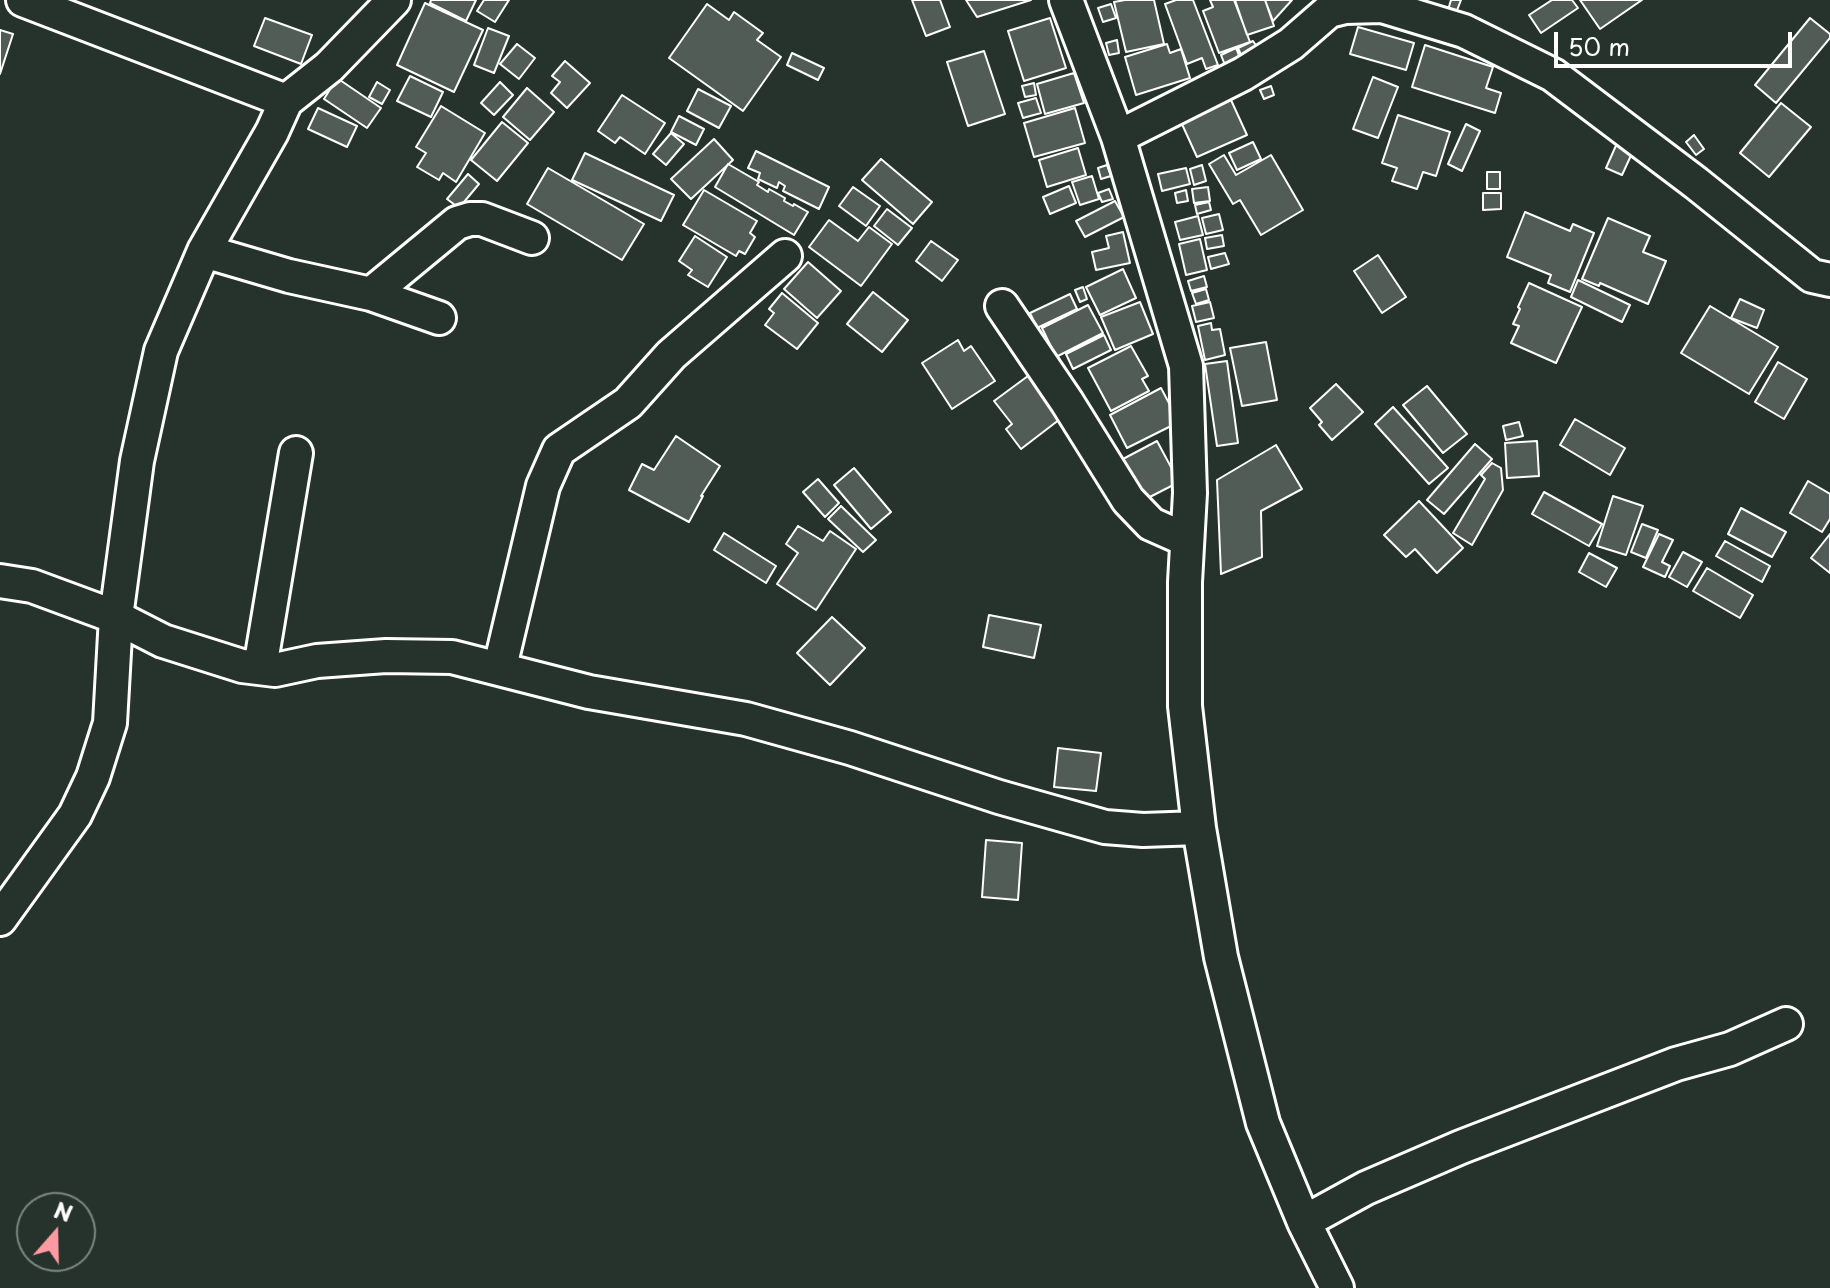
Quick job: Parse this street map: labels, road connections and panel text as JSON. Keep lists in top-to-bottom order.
{
  "scale_bar": "50 m",
  "north": "top"
}
